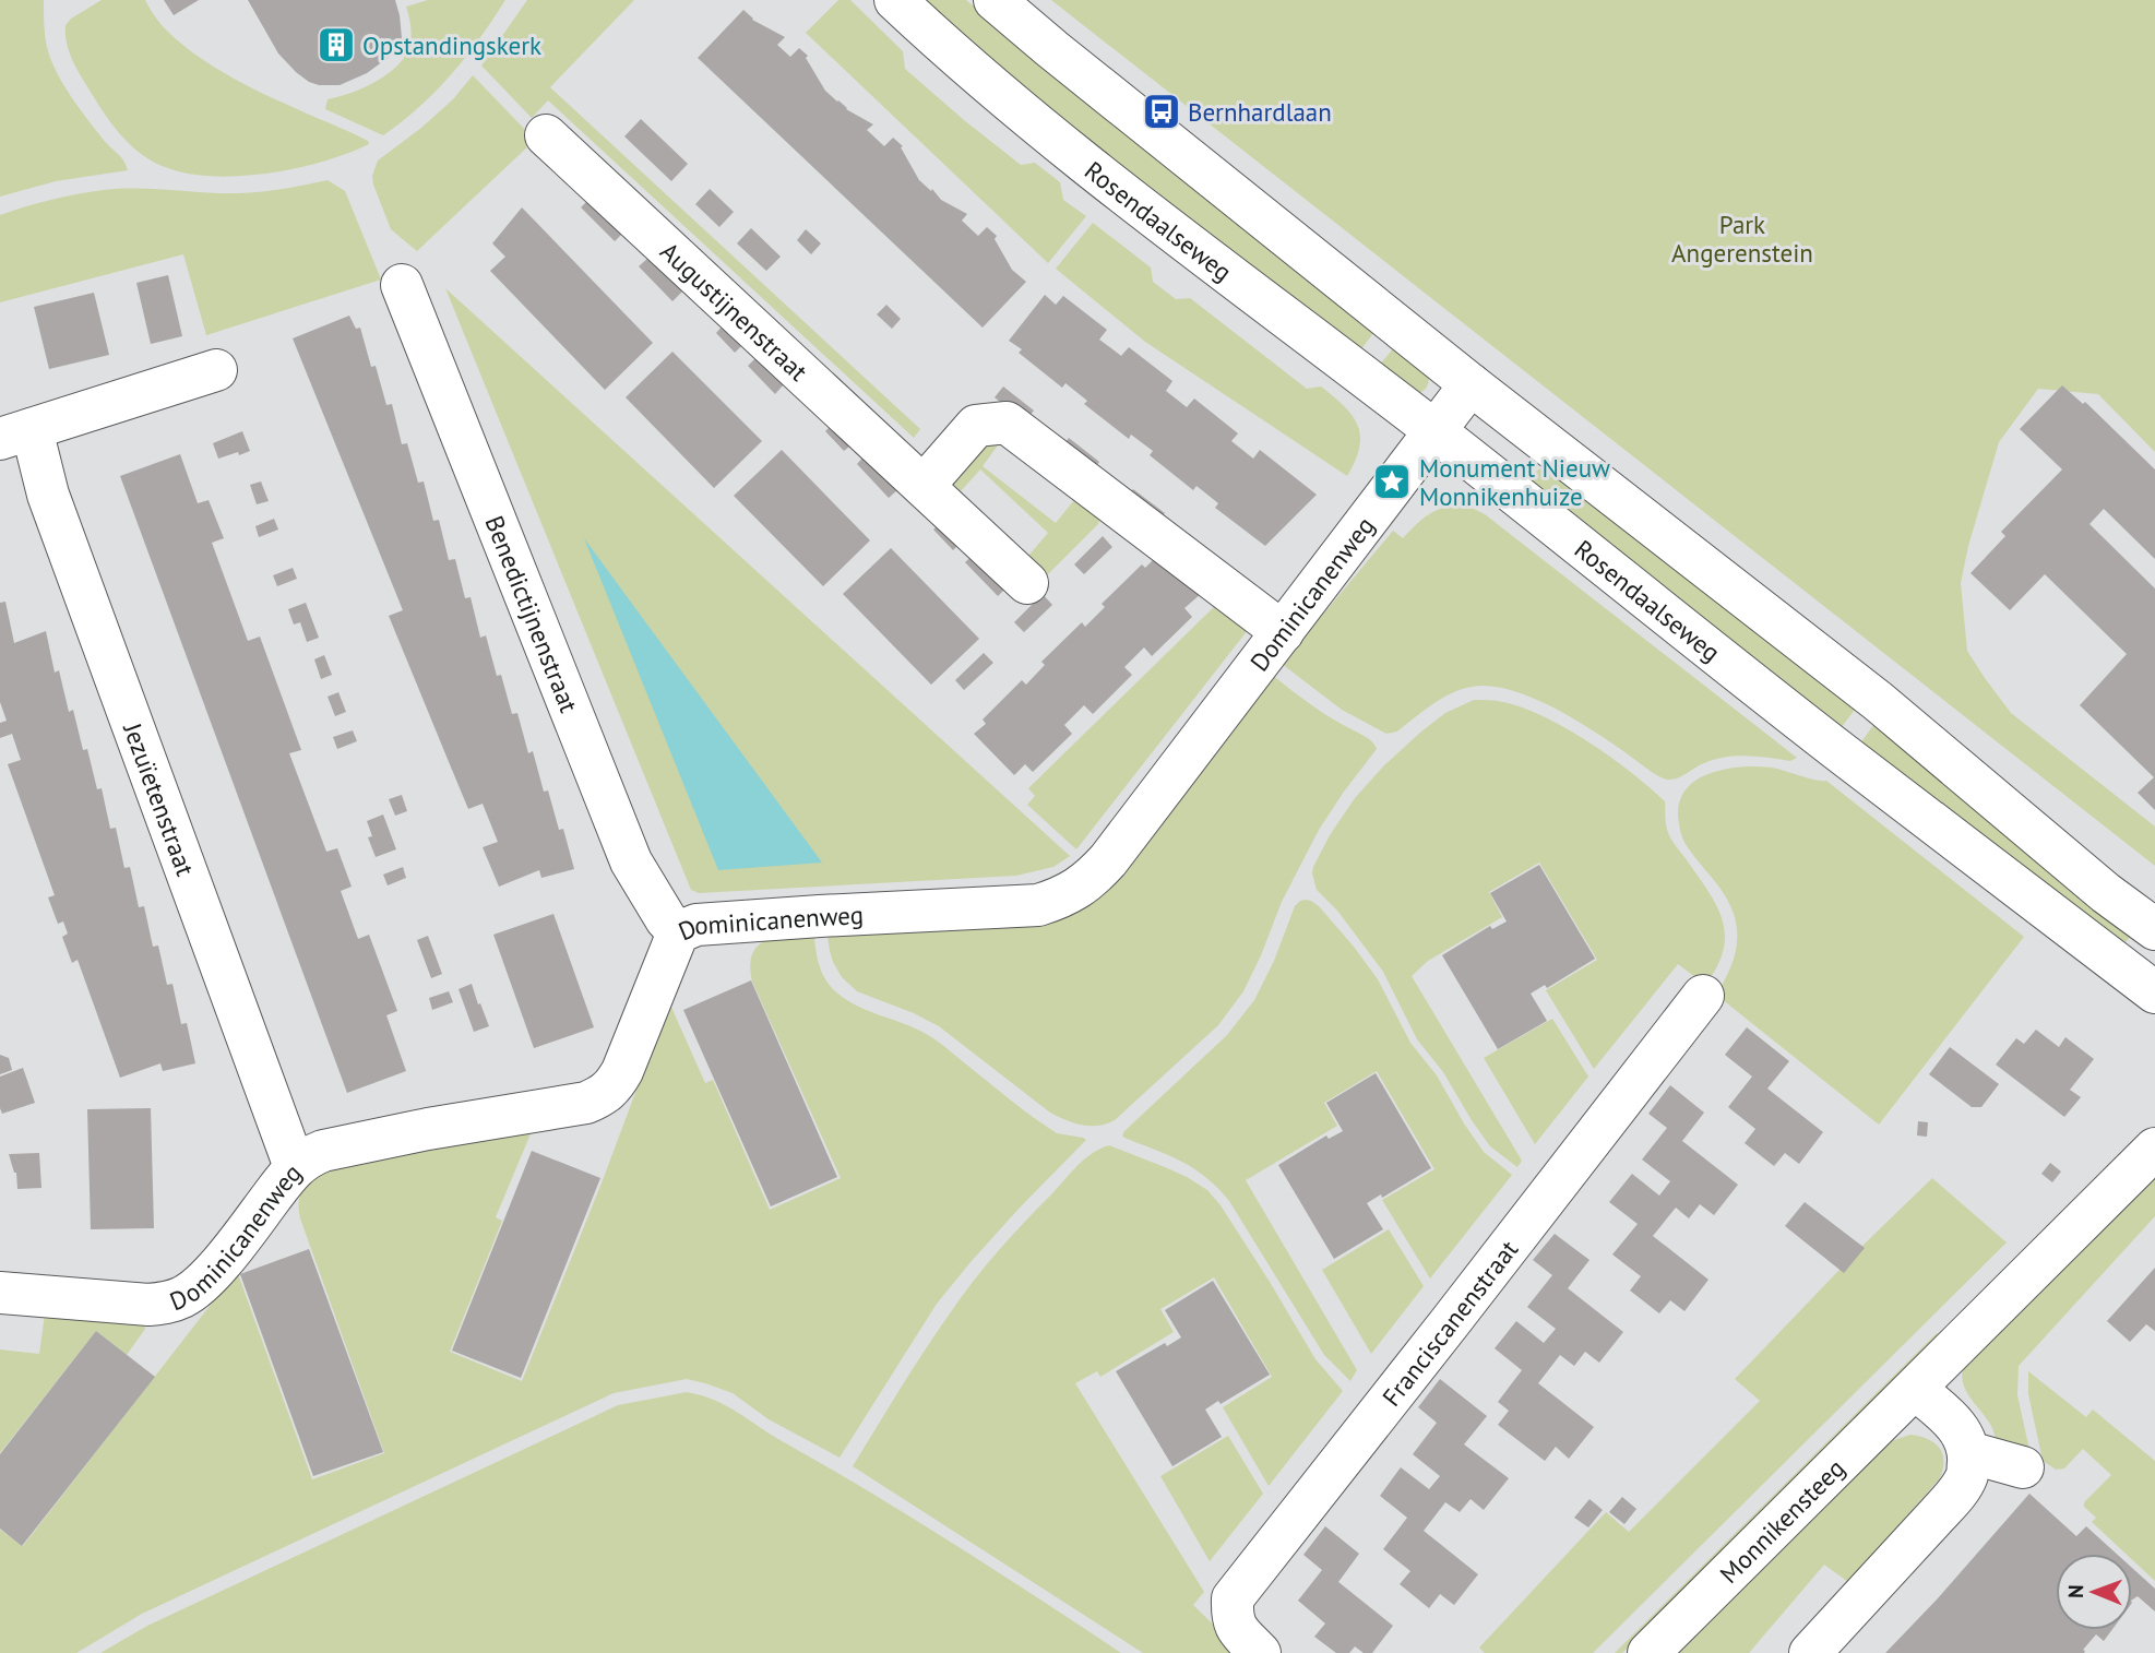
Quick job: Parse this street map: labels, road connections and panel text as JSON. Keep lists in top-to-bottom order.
{
  "streets": {
    "street": [
      "Rosendaalseweg",
      "Augustijnenstraat",
      "Dominicanenweg",
      "Benedictijnenstraat",
      "Jezuïetenstraat",
      "Franciscanenstraat",
      "Monnikensteeg"
    ]
  },
  "crossings": [
    ["Rosendaalseweg", "Dominicanenweg"],
    ["Dominicanenweg", "Benedictijnenstraat"],
    ["Dominicanenweg", "Jezuïetenstraat"]
  ],
  "parks": ["Park Angerenstein"],
  "places": {
    "building": ["Opstandingskerk"],
    "bus stop": ["Bernhardlaan"],
    "place": ["Monument Nieuw Monnikenhuize"]
  },
  "north": "left"
}
